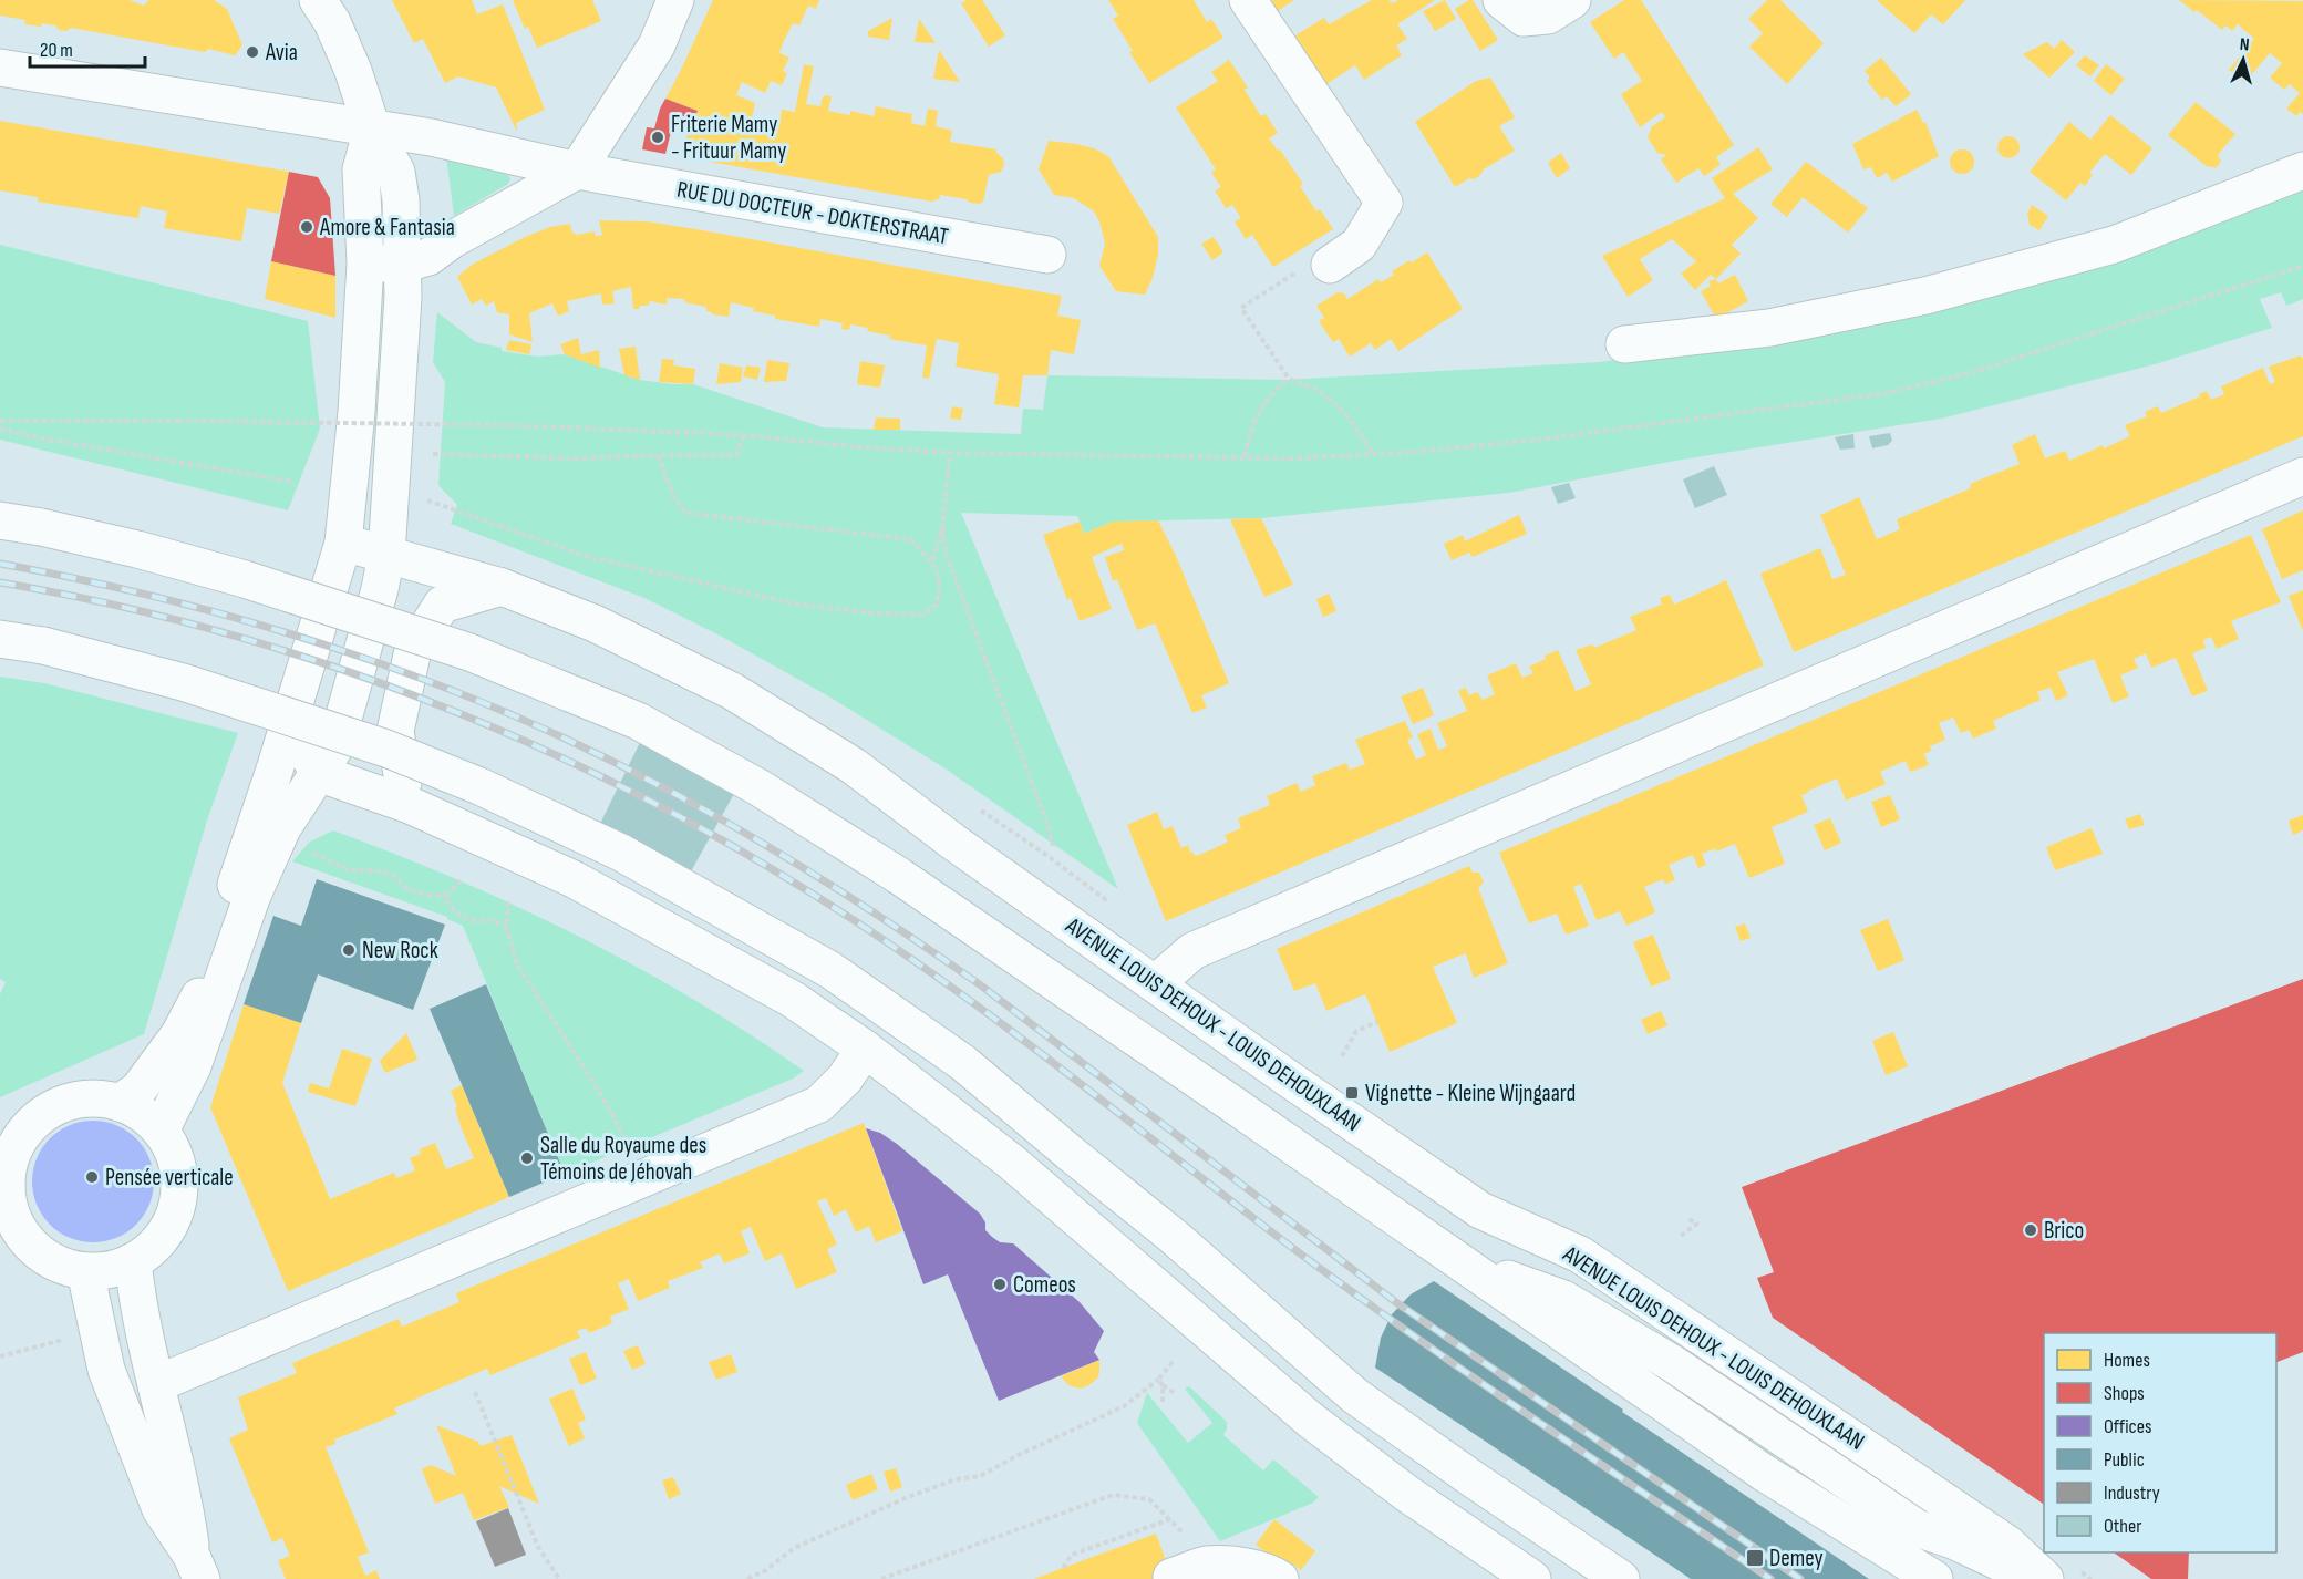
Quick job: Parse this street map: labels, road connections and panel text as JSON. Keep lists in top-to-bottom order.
{
  "streets": {
    "main road": ["RUE DU DOCTEUR - DOKTERSTRAAT", "AVENUE LOUIS DEHOUX - LOUIS DEHOUXLAAN"]
  },
  "places": {
    "other": [
      "Avia",
      "Friterie Mamy - Frituur Mamy",
      "Amore & Fantasia",
      "New Rock",
      "Salle du Royaume des Témoins de Jéhovah",
      "Pensée verticale",
      "Brico",
      "Comeos"
    ],
    "transit": ["Vignette - Kleine Wijngaard", "Demey"]
  },
  "legend": [
    "Homes",
    "Shops",
    "Offices",
    "Public",
    "Industry",
    "Other"
  ],
  "scale_bar": "20 m",
  "north": "top"
}
